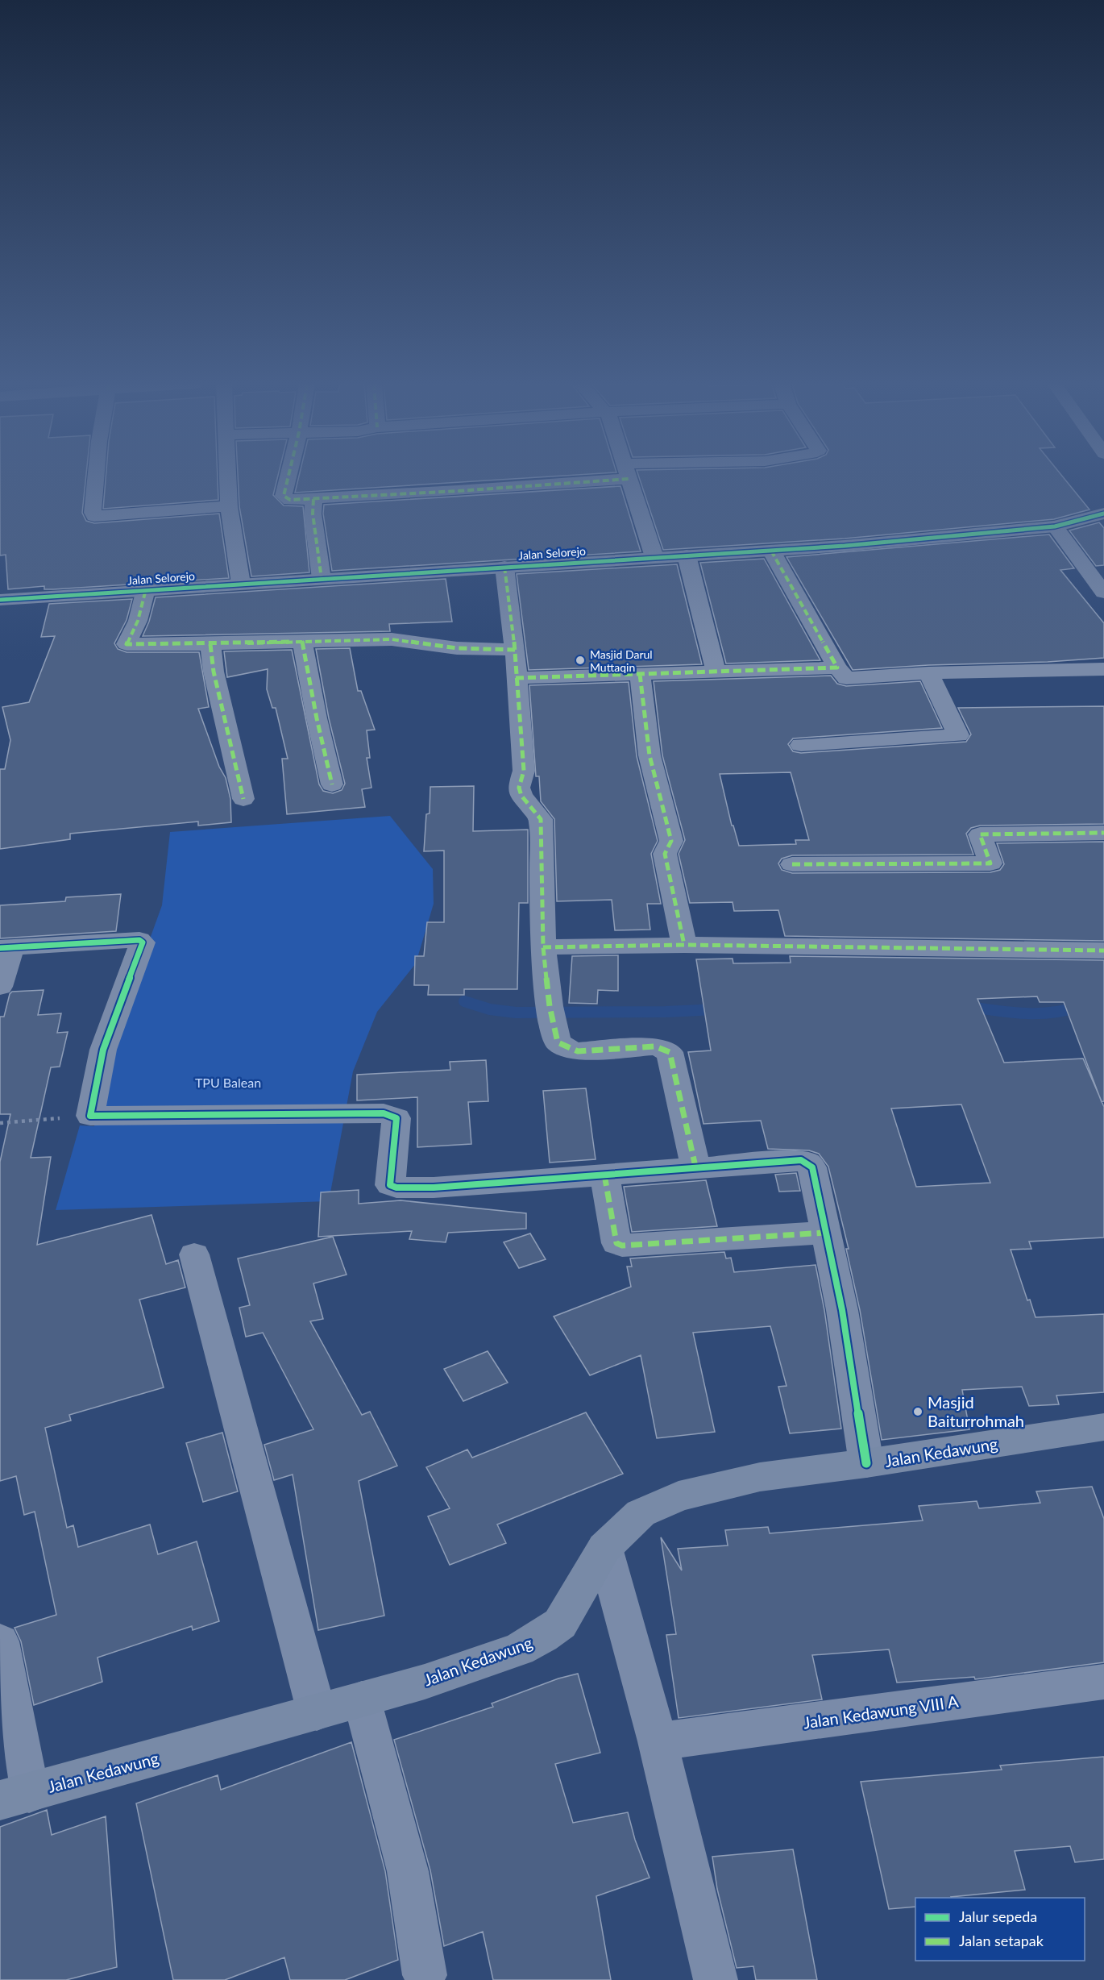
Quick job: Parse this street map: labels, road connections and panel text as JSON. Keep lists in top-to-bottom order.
{
  "streets": {
    "main road": ["Jalan Kedawung"],
    "street": ["Jalan Selorejo", "Jalan Kedawung VIII A"]
  },
  "parks": ["TPU Balean"],
  "places": ["Masjid Darul Muttaqin", "Masjid Baiturrohmah"],
  "legend": ["Jalur sepeda", "Jalan setapak"]
}
